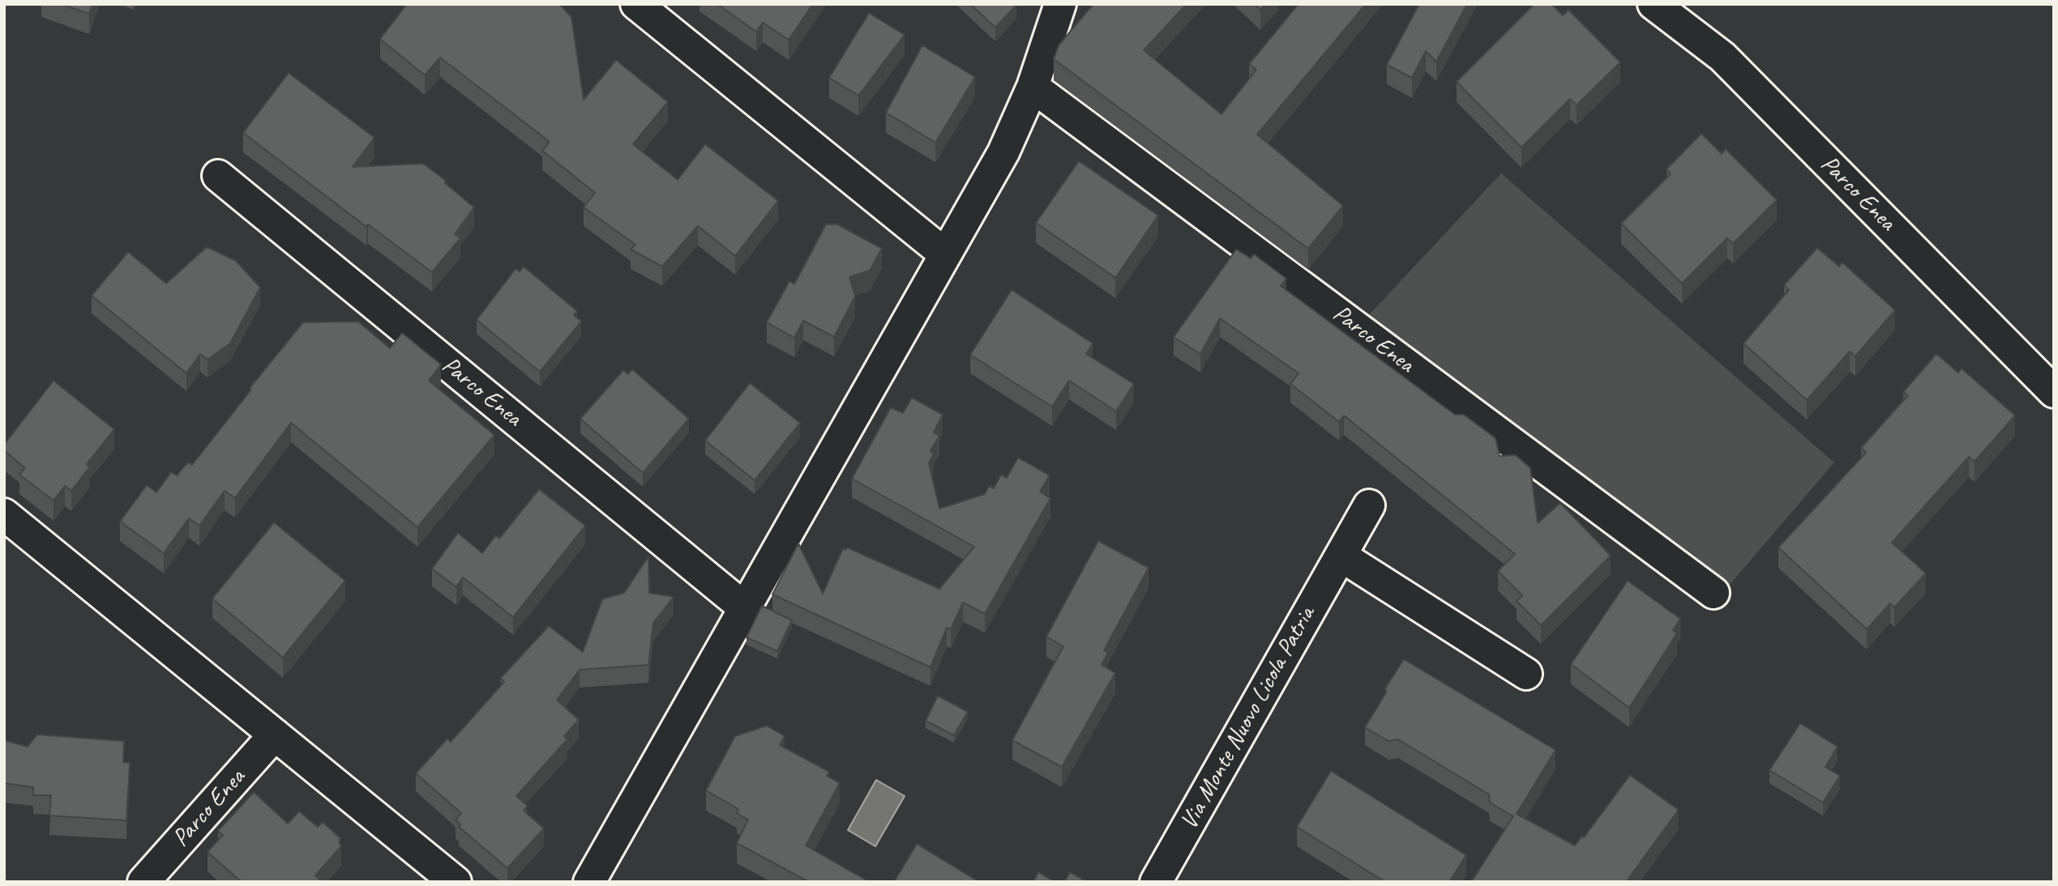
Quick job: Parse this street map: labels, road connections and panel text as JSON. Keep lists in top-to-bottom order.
{
  "streets": {
    "street": ["Parco Enea", "Via Monte Nuovo Licola Patria"]
  }
}
